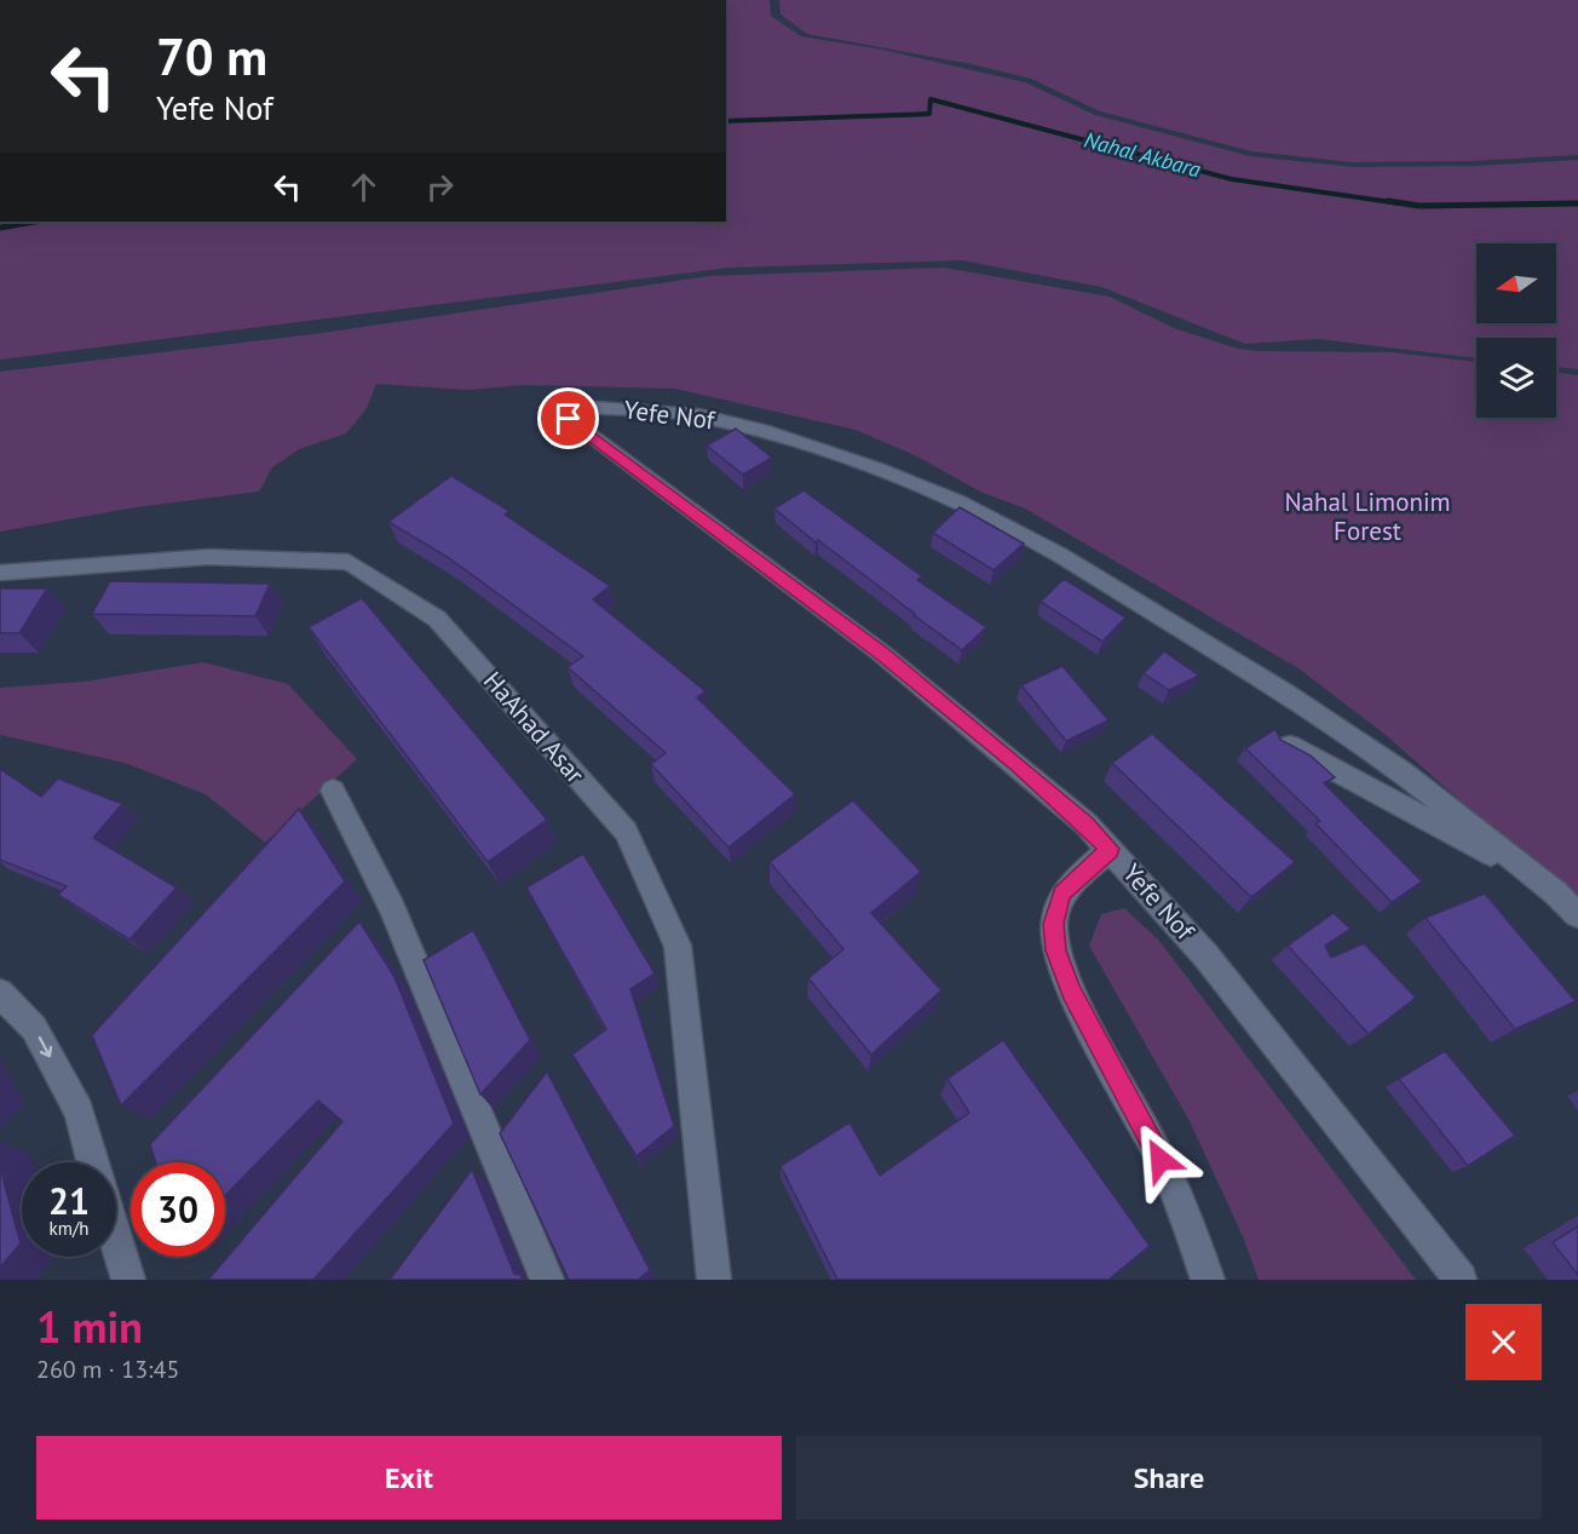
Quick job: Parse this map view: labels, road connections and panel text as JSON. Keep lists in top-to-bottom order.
{
  "streets": {
    "street": ["Yefe Nof", "HaAhad Asar"]
  },
  "water": ["Nahal Akbara"],
  "parks": ["Nahal Limonim Forest"],
  "north": "left",
  "page": {
    "turn": ["70 m", "Yefe Nof"],
    "speed": "21 km/h",
    "limit": "30",
    "heading": ["1 min", "260 m · 13:45"],
    "buttons": ["Exit", "Share"]
  }
}
